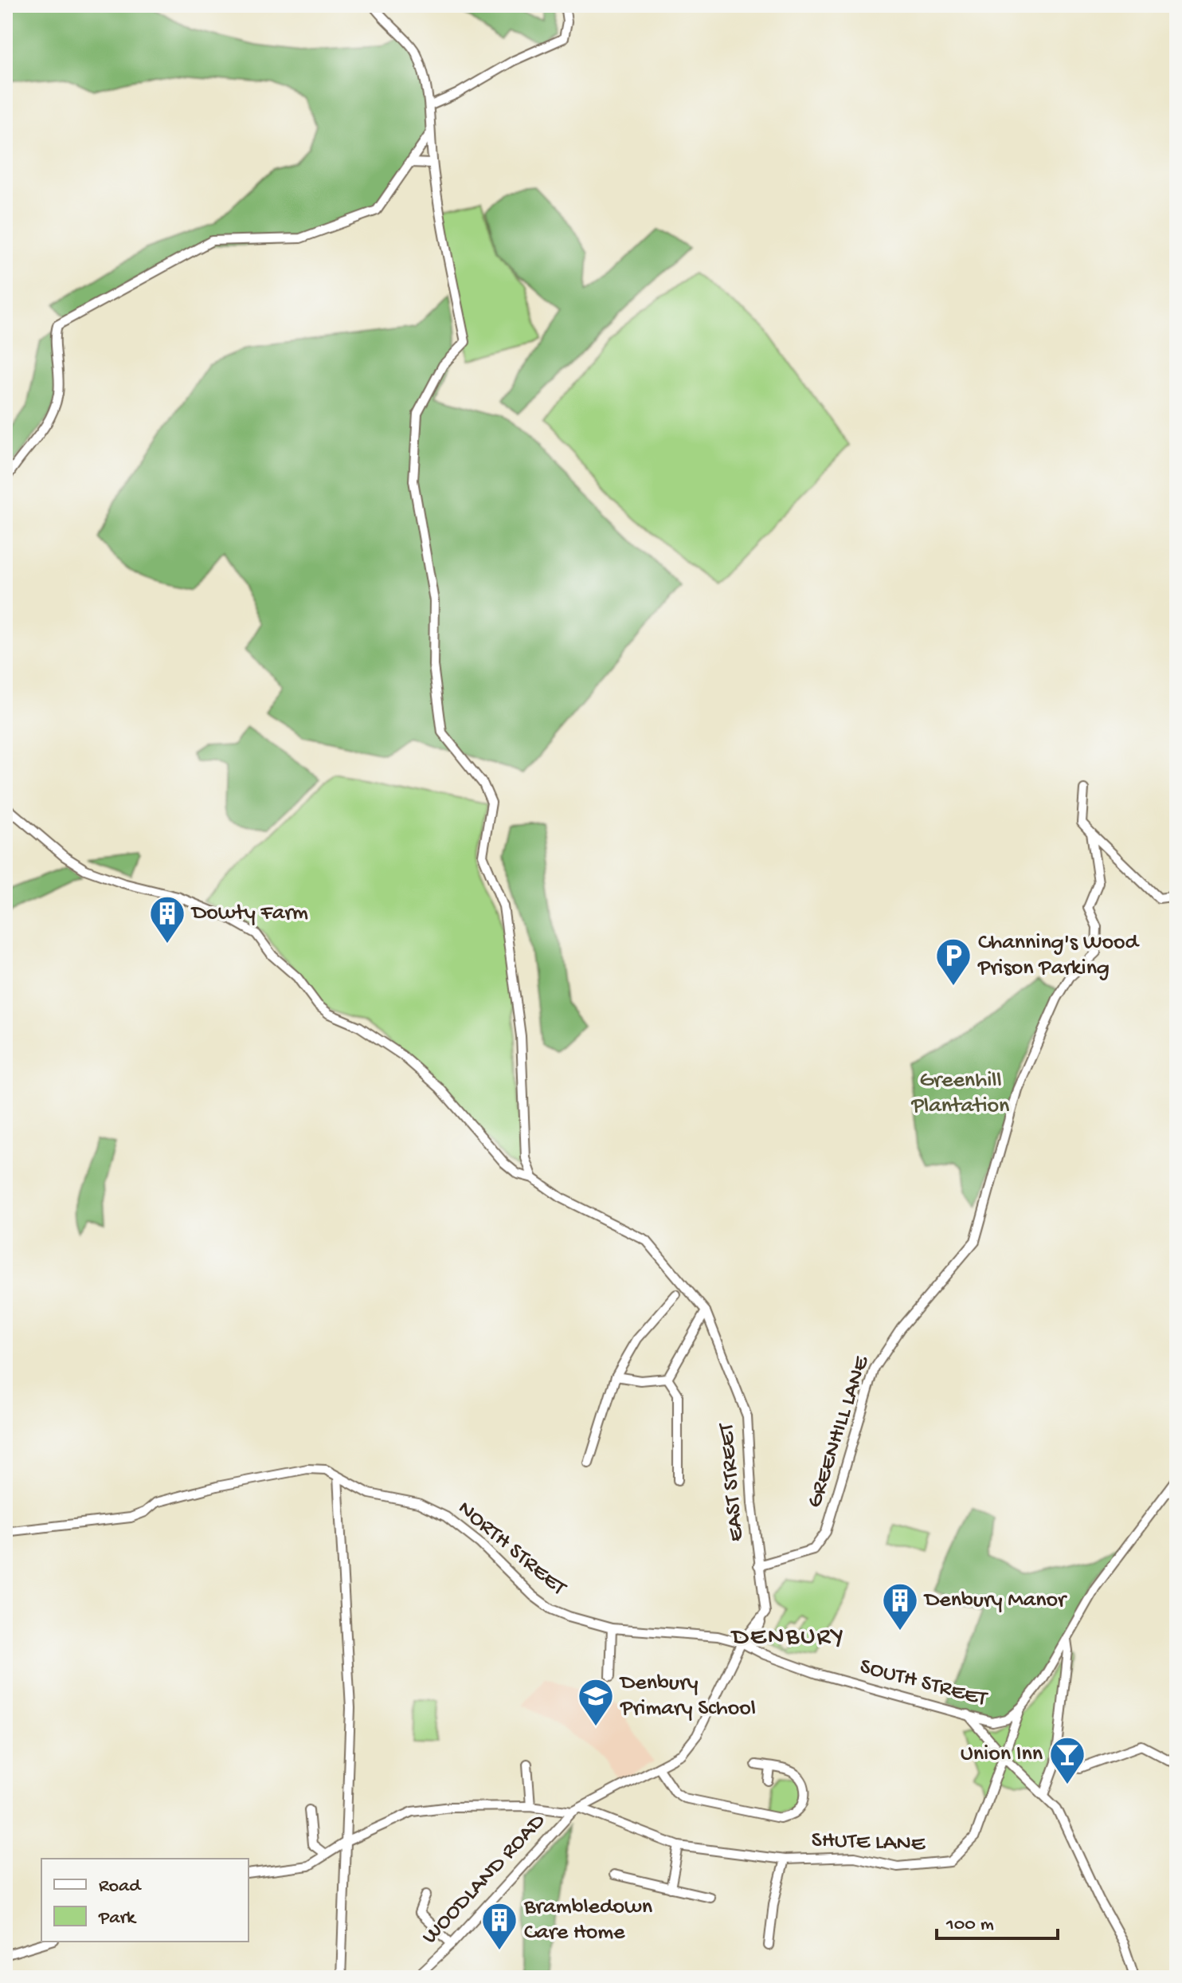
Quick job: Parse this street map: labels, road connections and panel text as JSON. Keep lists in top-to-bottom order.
{
  "streets": {
    "street": [
      "GREENHILL LANE",
      "EAST STREET",
      "NORTH STREET",
      "SOUTH STREET",
      "SHUTE LANE",
      "WOODLAND ROAD"
    ]
  },
  "crossings": [
    ["GREENHILL LANE", "EAST STREET"],
    ["NORTH STREET", "SOUTH STREET"],
    ["NORTH STREET", "WOODLAND ROAD"],
    ["SOUTH STREET", "SHUTE LANE"],
    ["SOUTH STREET", "WOODLAND ROAD"],
    ["SHUTE LANE", "WOODLAND ROAD"]
  ],
  "districts": ["DENBURY"],
  "parks": ["Greenhill Plantation"],
  "places": {
    "building": ["Dowty Farm", "Denbury Manor", "Brambledown Care Home"],
    "parking": ["Channing's Wood Prison Parking"],
    "school or university": ["Denbury Primary School"],
    "bar": ["Union Inn"]
  },
  "legend": ["Road", "Park"],
  "scale_bar": "100 m"
}
